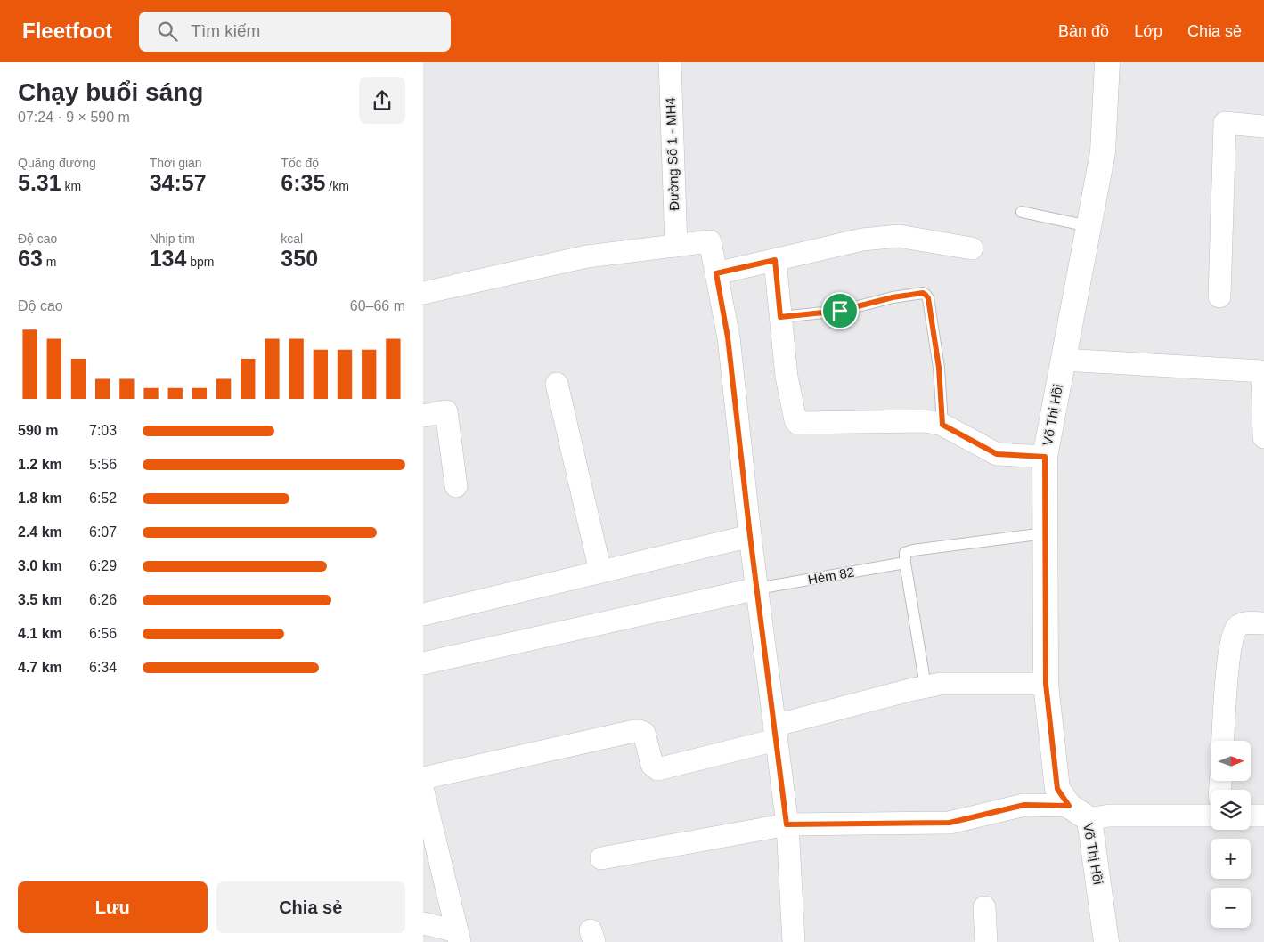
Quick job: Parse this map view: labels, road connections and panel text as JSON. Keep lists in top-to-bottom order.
{
  "streets": {
    "street": ["Đường Số 1 - MH4", "Võ Thị Hồi"],
    "lane": ["Hẻm 82"]
  },
  "north": "right",
  "page": {
    "header": "Fleetfoot",
    "search": "Tìm kiếm",
    "nav": ["Bản đồ", "Lớp", "Chia sẻ"],
    "heading": ["Chạy buổi sáng", "07:24 · 9 × 590 m"],
    "stats": [
      ["Quãng đường", "5.31 km"],
      ["Thời gian", "34:57"],
      ["Tốc độ", "6:35 /km"],
      ["Độ cao", "63 m"],
      ["Nhịp tim", "134 bpm"],
      ["kcal", "350"]
    ],
    "chart": ["Độ cao", "60–66 m"],
    "list": [
      {
        "name": "590 m",
        "note": "7:03"
      },
      {
        "name": "1.2 km",
        "note": "5:56"
      },
      {
        "name": "1.8 km",
        "note": "6:52"
      },
      {
        "name": "2.4 km",
        "note": "6:07"
      },
      {
        "name": "3.0 km",
        "note": "6:29"
      },
      {
        "name": "3.5 km",
        "note": "6:26"
      },
      {
        "name": "4.1 km",
        "note": "6:56"
      },
      {
        "name": "4.7 km",
        "note": "6:34"
      }
    ],
    "map_buttons": ["+", "−"],
    "buttons": ["Lưu", "Chia sẻ"]
  }
}
